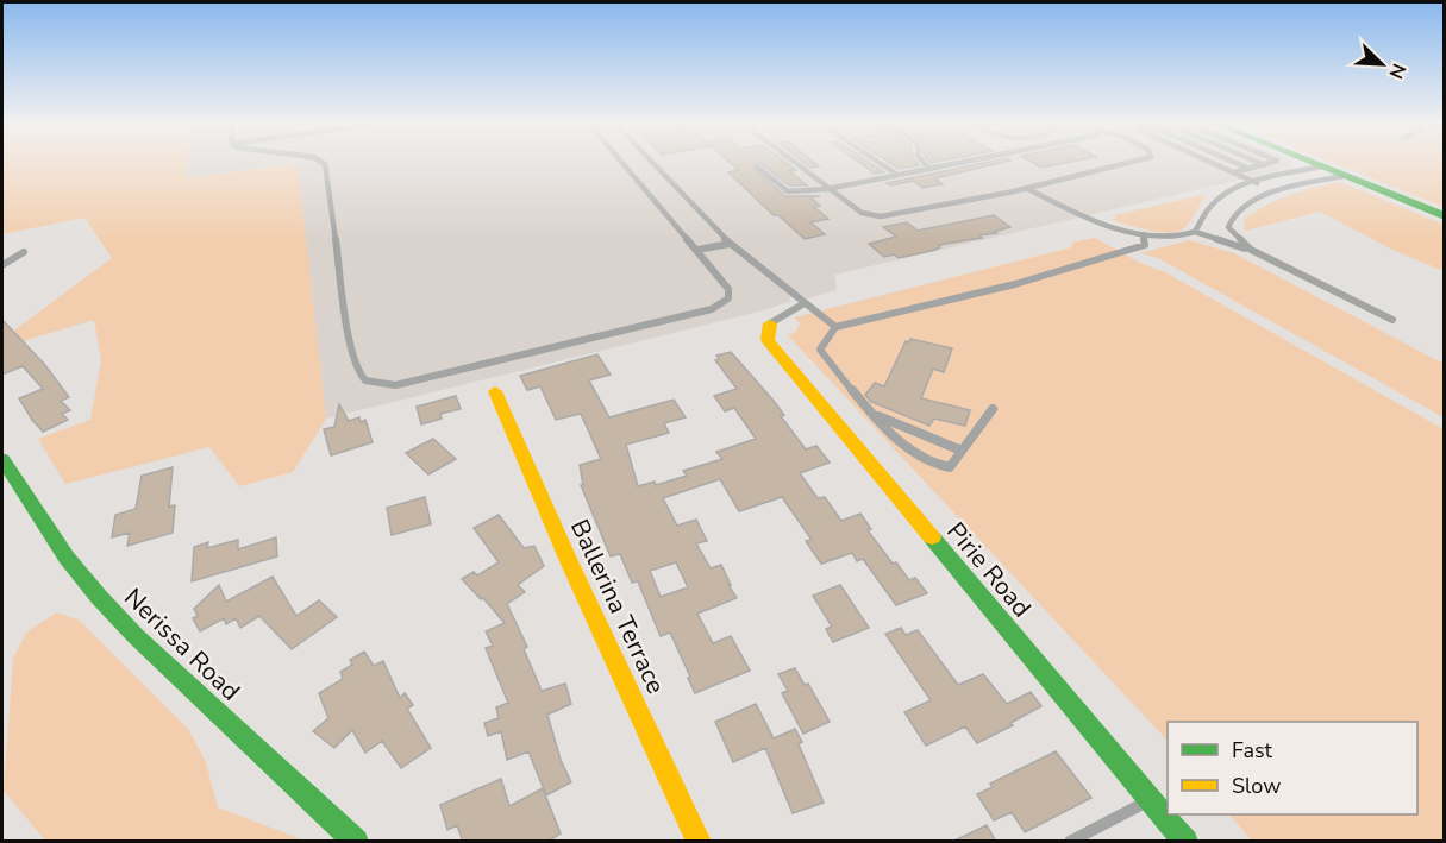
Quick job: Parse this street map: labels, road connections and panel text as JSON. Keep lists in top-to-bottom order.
{
  "streets": {
    "street": ["Pirie Road", "Ballerina Terrace", "Nerissa Road"]
  },
  "legend": ["Fast", "Slow"],
  "north": "bottom right"
}
